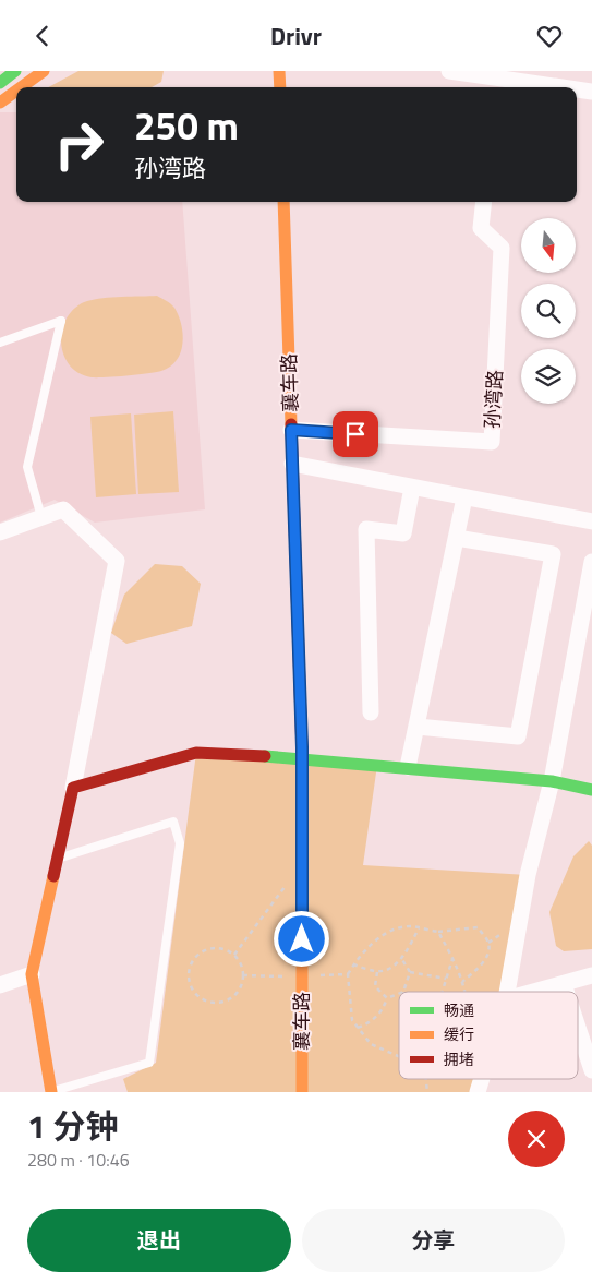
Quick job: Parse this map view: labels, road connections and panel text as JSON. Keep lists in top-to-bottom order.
{
  "streets": {
    "main road": ["襄车路"],
    "street": ["孙湾路"]
  },
  "crossings": [
    ["襄车路", "孙湾路"]
  ],
  "legend": ["畅通", "缓行", "拥堵"],
  "north": "bottom",
  "page": {
    "header": "Drivr",
    "turn": ["250 m", "孙湾路"],
    "heading": ["1 分钟", "280 m · 10:46"],
    "buttons": ["退出", "分享"]
  }
}
